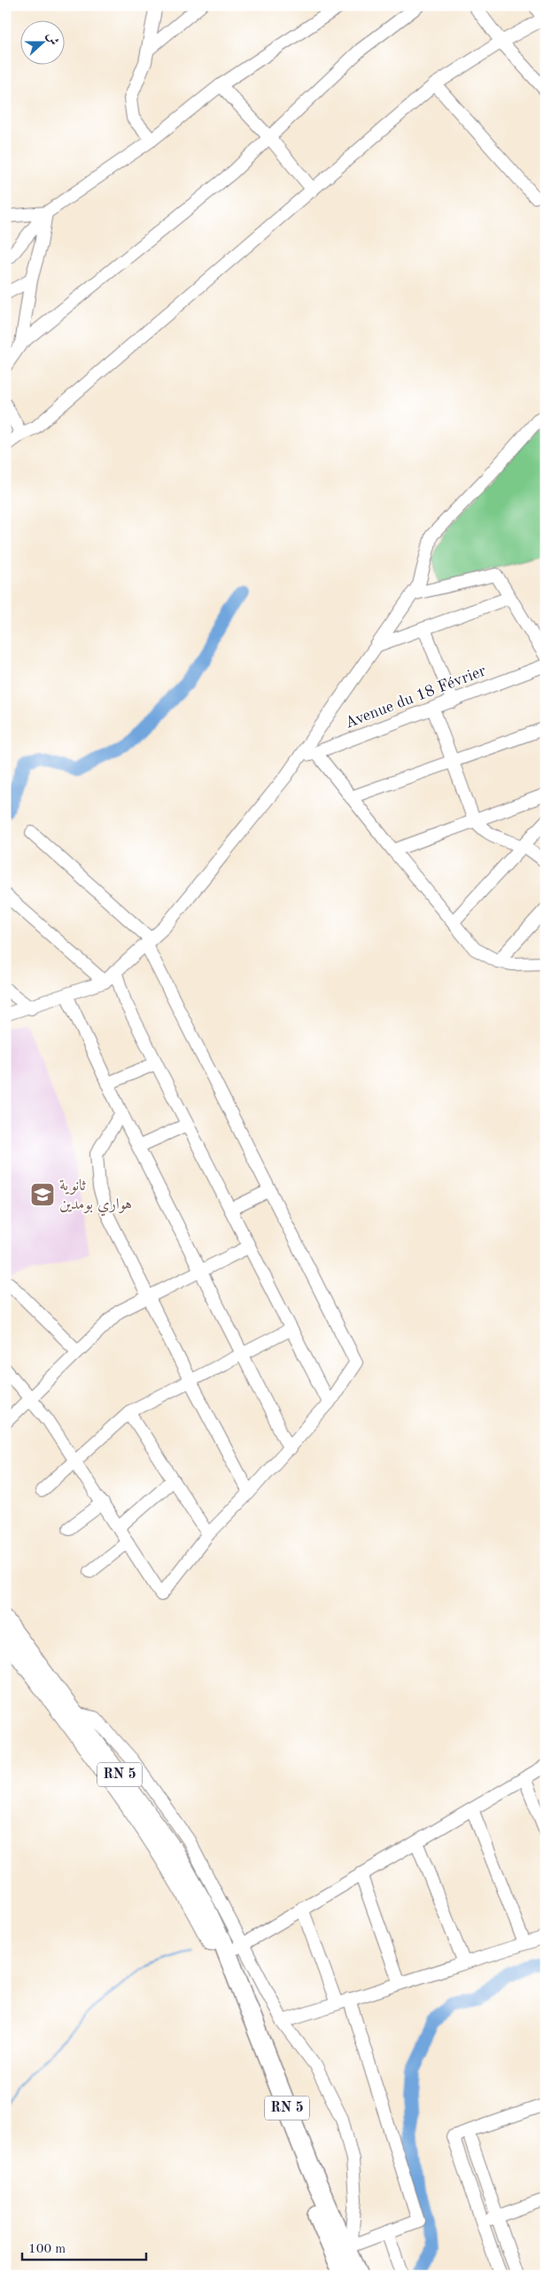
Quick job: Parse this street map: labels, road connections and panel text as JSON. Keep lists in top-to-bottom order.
{
  "streets": {
    "highway": ["RN 5"],
    "street": ["Avenue du 18 Février"]
  },
  "places": {
    "school or university": ["ثانوية هواري بومدين"]
  },
  "scale_bar": "100 m",
  "north": "right"
}
